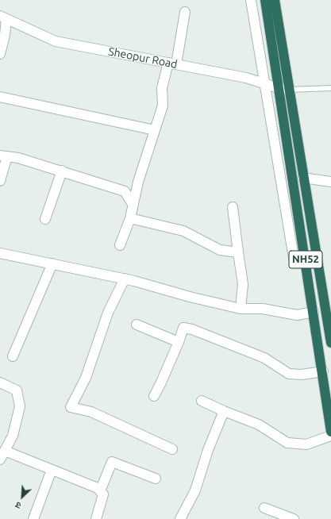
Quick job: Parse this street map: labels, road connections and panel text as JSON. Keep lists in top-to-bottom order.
{
  "streets": {
    "highway": ["NH52"],
    "street": ["Sheopur Road"]
  },
  "crossings": [
    ["Sheopur Road", "NH52"]
  ],
  "north": "bottom left"
}
